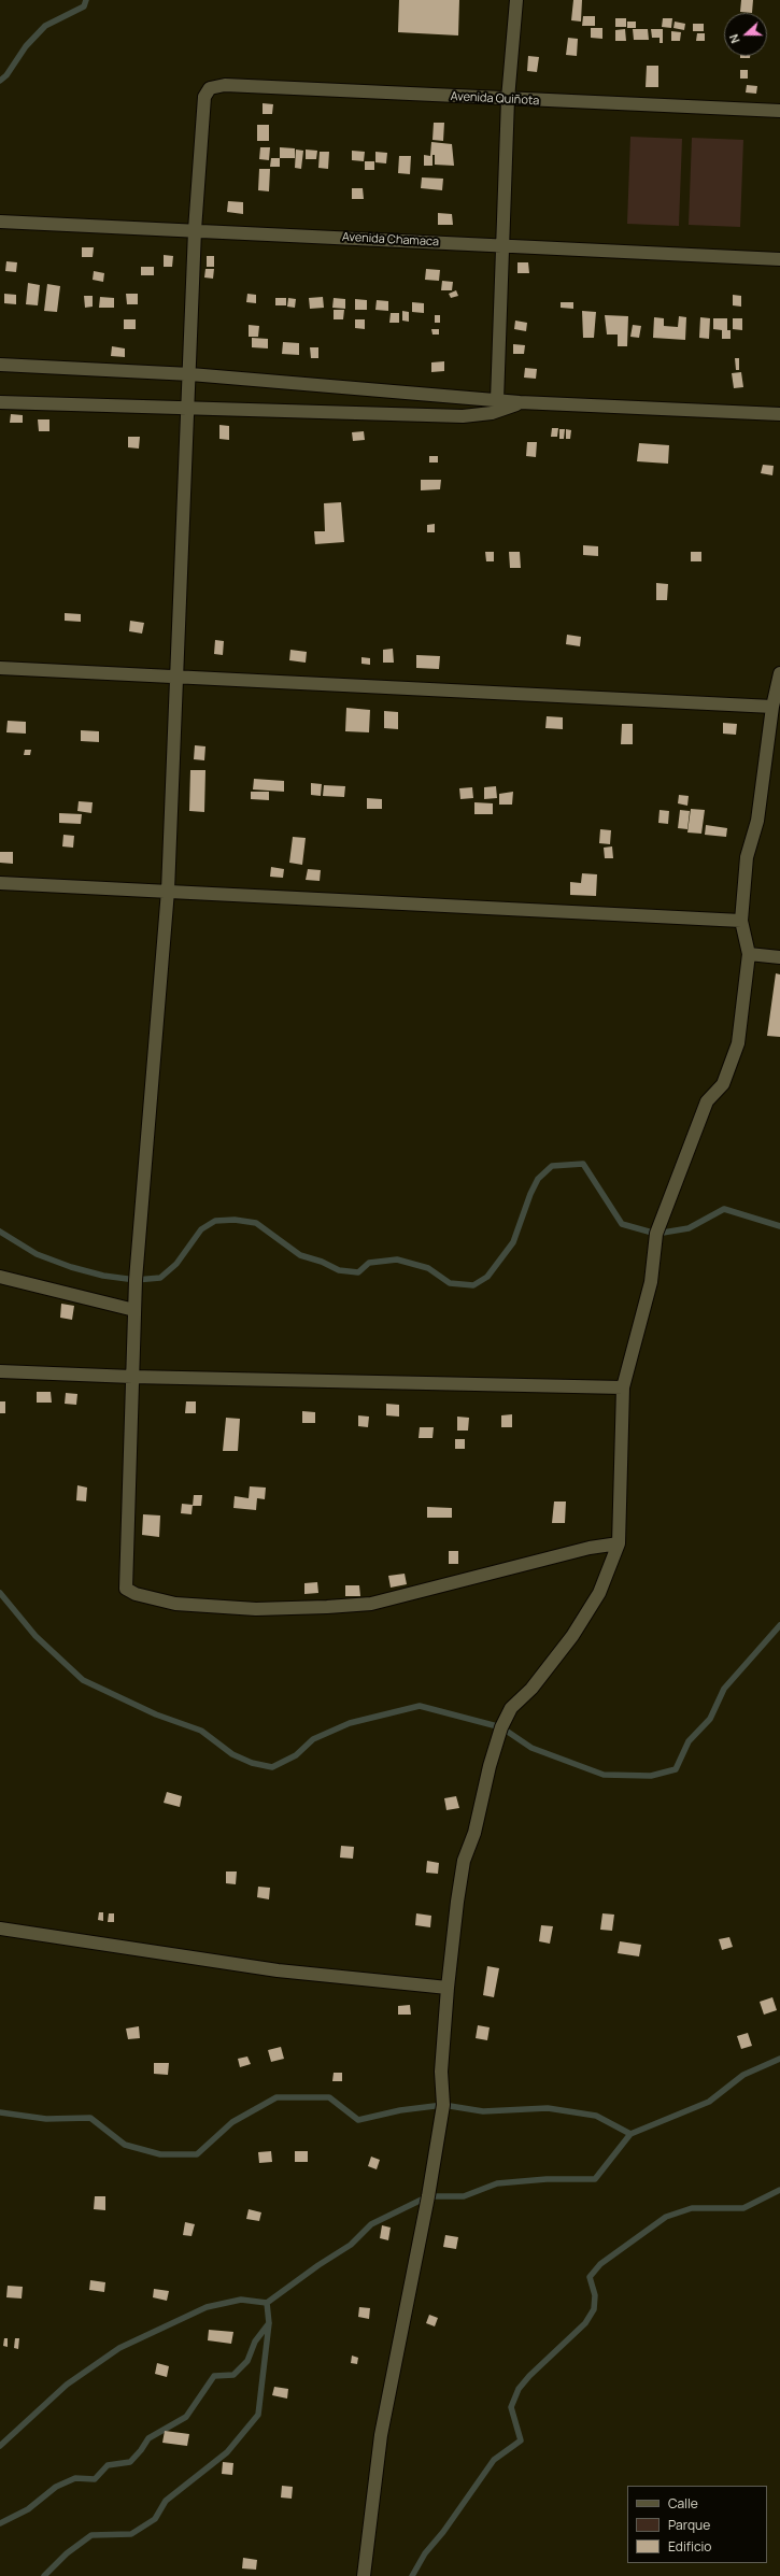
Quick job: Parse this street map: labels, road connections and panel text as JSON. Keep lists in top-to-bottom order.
{
  "streets": {
    "street": ["Avenida Quiñota", "Avenida Chamaca"]
  },
  "crossings": [
    ["Avenida Quiñota", "Avenida Chamaca"]
  ],
  "legend": ["Calle", "Parque", "Edificio"],
  "north": "left"
}
